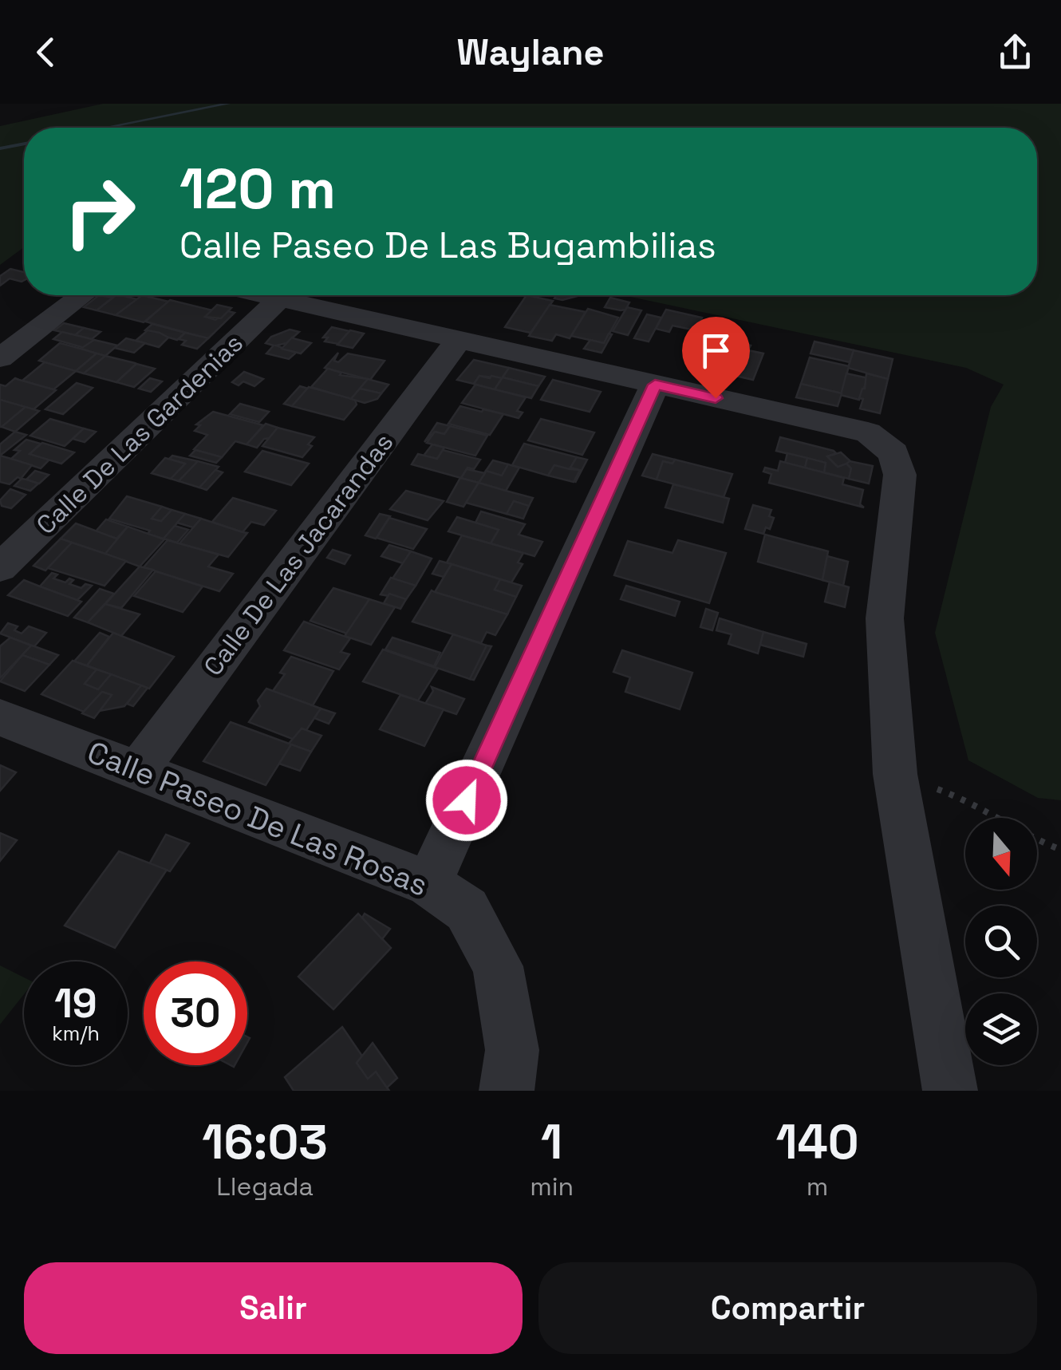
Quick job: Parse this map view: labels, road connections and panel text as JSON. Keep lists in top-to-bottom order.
{
  "streets": {
    "street": ["Calle De Las Gardenias", "Calle De Las Jacarandas", "Calle Paseo De Las Rosas"]
  },
  "crossings": [
    ["Calle De Las Jacarandas", "Calle Paseo De Las Rosas"]
  ],
  "north": "bottom",
  "page": {
    "header": "Waylane",
    "turn": ["120 m", "Calle Paseo De Las Bugambilias"],
    "speed": "19 km/h",
    "limit": "30",
    "eta": [
      "16:03",
      "Llegada",
      "1",
      "min",
      "140",
      "m"
    ],
    "buttons": ["Salir", "Compartir"]
  }
}
